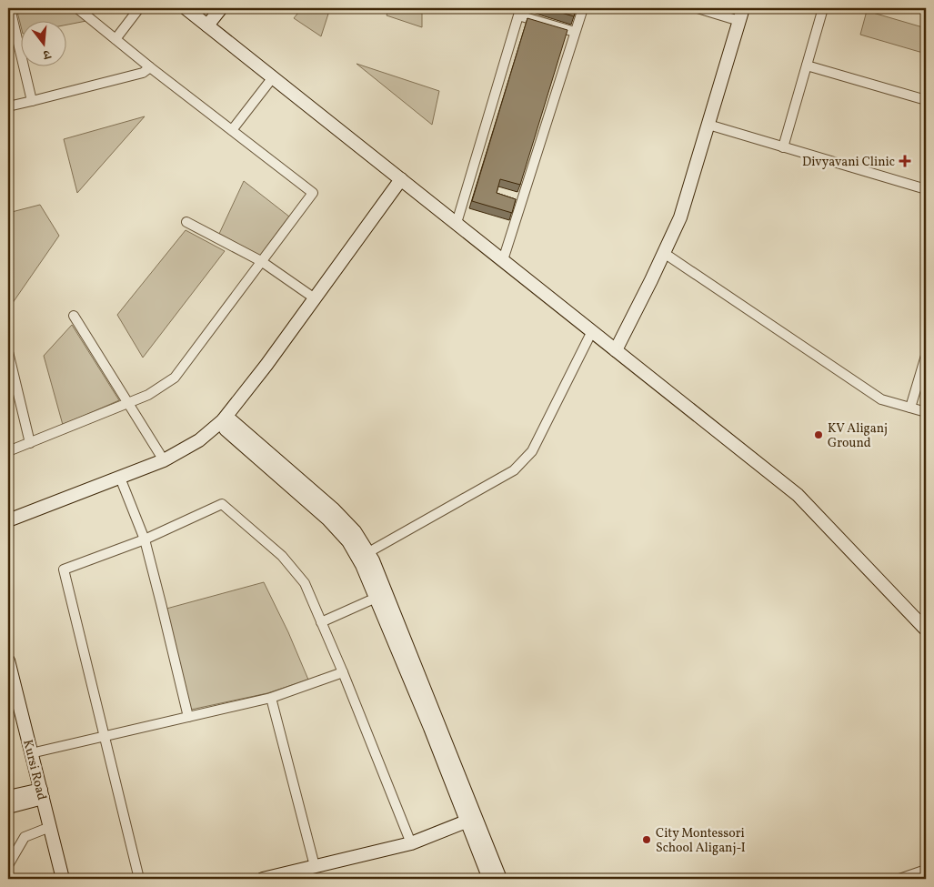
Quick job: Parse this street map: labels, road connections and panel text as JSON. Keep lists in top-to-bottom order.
{
  "streets": {
    "street": ["Kursi Road"]
  },
  "places": {
    "health": ["Divyavani Clinic"],
    "other": ["KV Aliganj Ground", "City Montessori School Aliganj-I"]
  },
  "north": "bottom"
}
